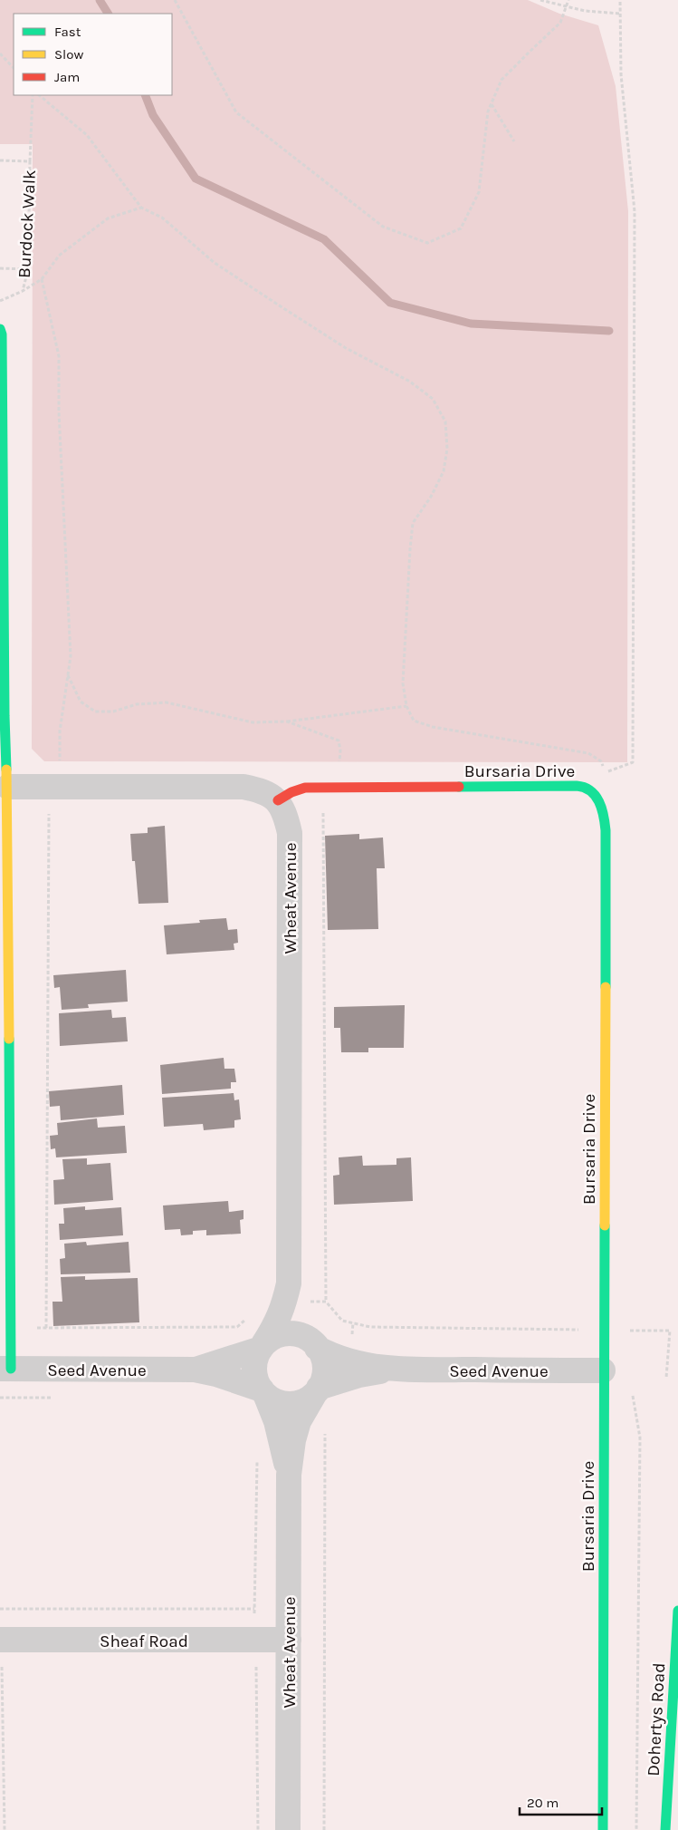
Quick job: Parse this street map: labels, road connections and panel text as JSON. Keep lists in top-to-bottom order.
{
  "streets": {
    "street": [
      "Bursaria Drive",
      "Wheat Avenue",
      "Seed Avenue",
      "Sheaf Road",
      "Dohertys Road"
    ],
    "path": ["Burdock Walk"]
  },
  "crossings": [
    ["Bursaria Drive", "Wheat Avenue"],
    ["Bursaria Drive", "Seed Avenue"],
    ["Wheat Avenue", "Seed Avenue"],
    ["Wheat Avenue", "Sheaf Road"]
  ],
  "legend": ["Fast", "Slow", "Jam"],
  "scale_bar": "20 m"
}
